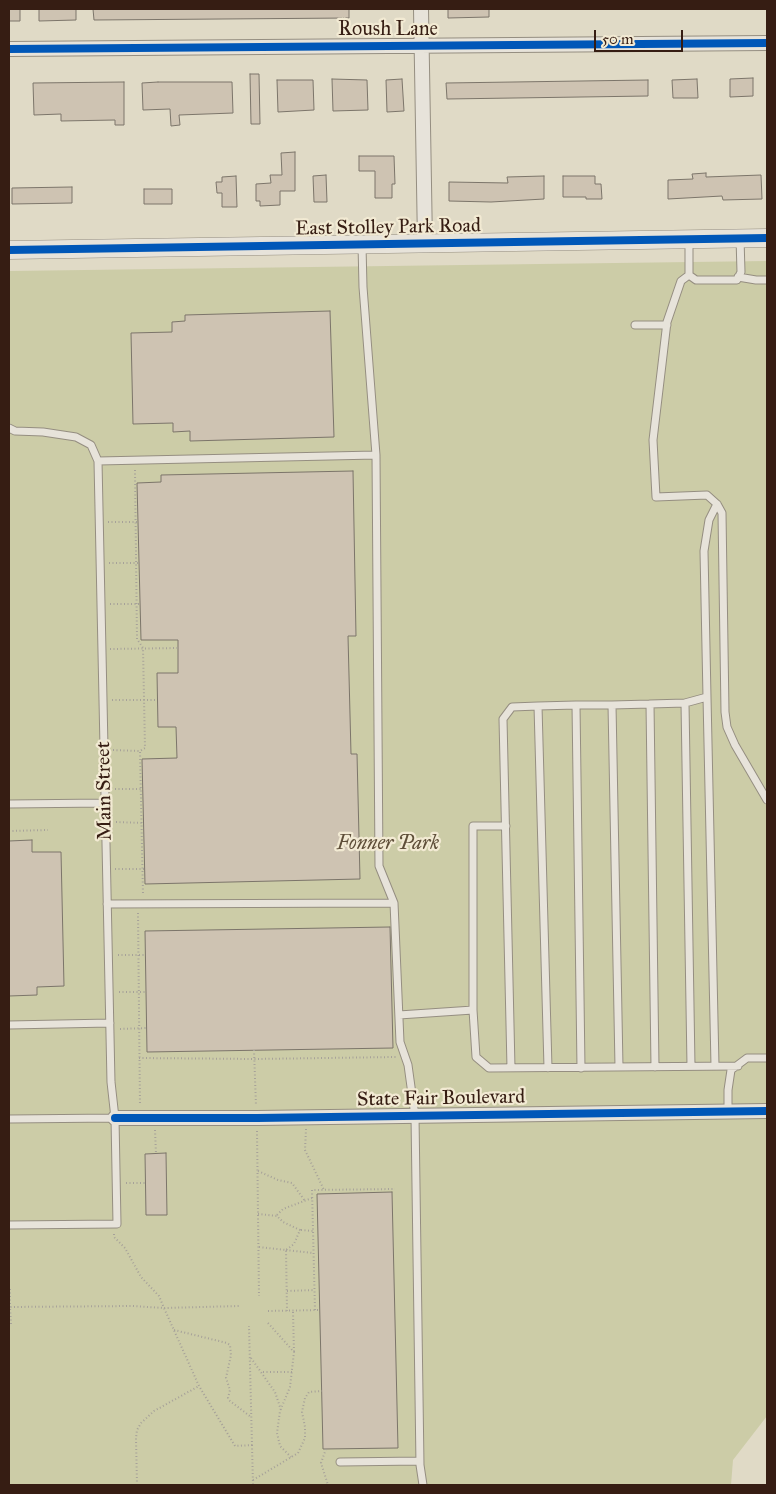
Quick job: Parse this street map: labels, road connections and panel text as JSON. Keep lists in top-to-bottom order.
{
  "streets": {
    "street": ["Roush Lane", "East Stolley Park Road", "State Fair Boulevard"],
    "lane": ["Main Street"]
  },
  "crossings": [
    ["Main Street", "State Fair Boulevard"]
  ],
  "parks": ["Fonner Park"],
  "scale_bar": "50 m"
}
